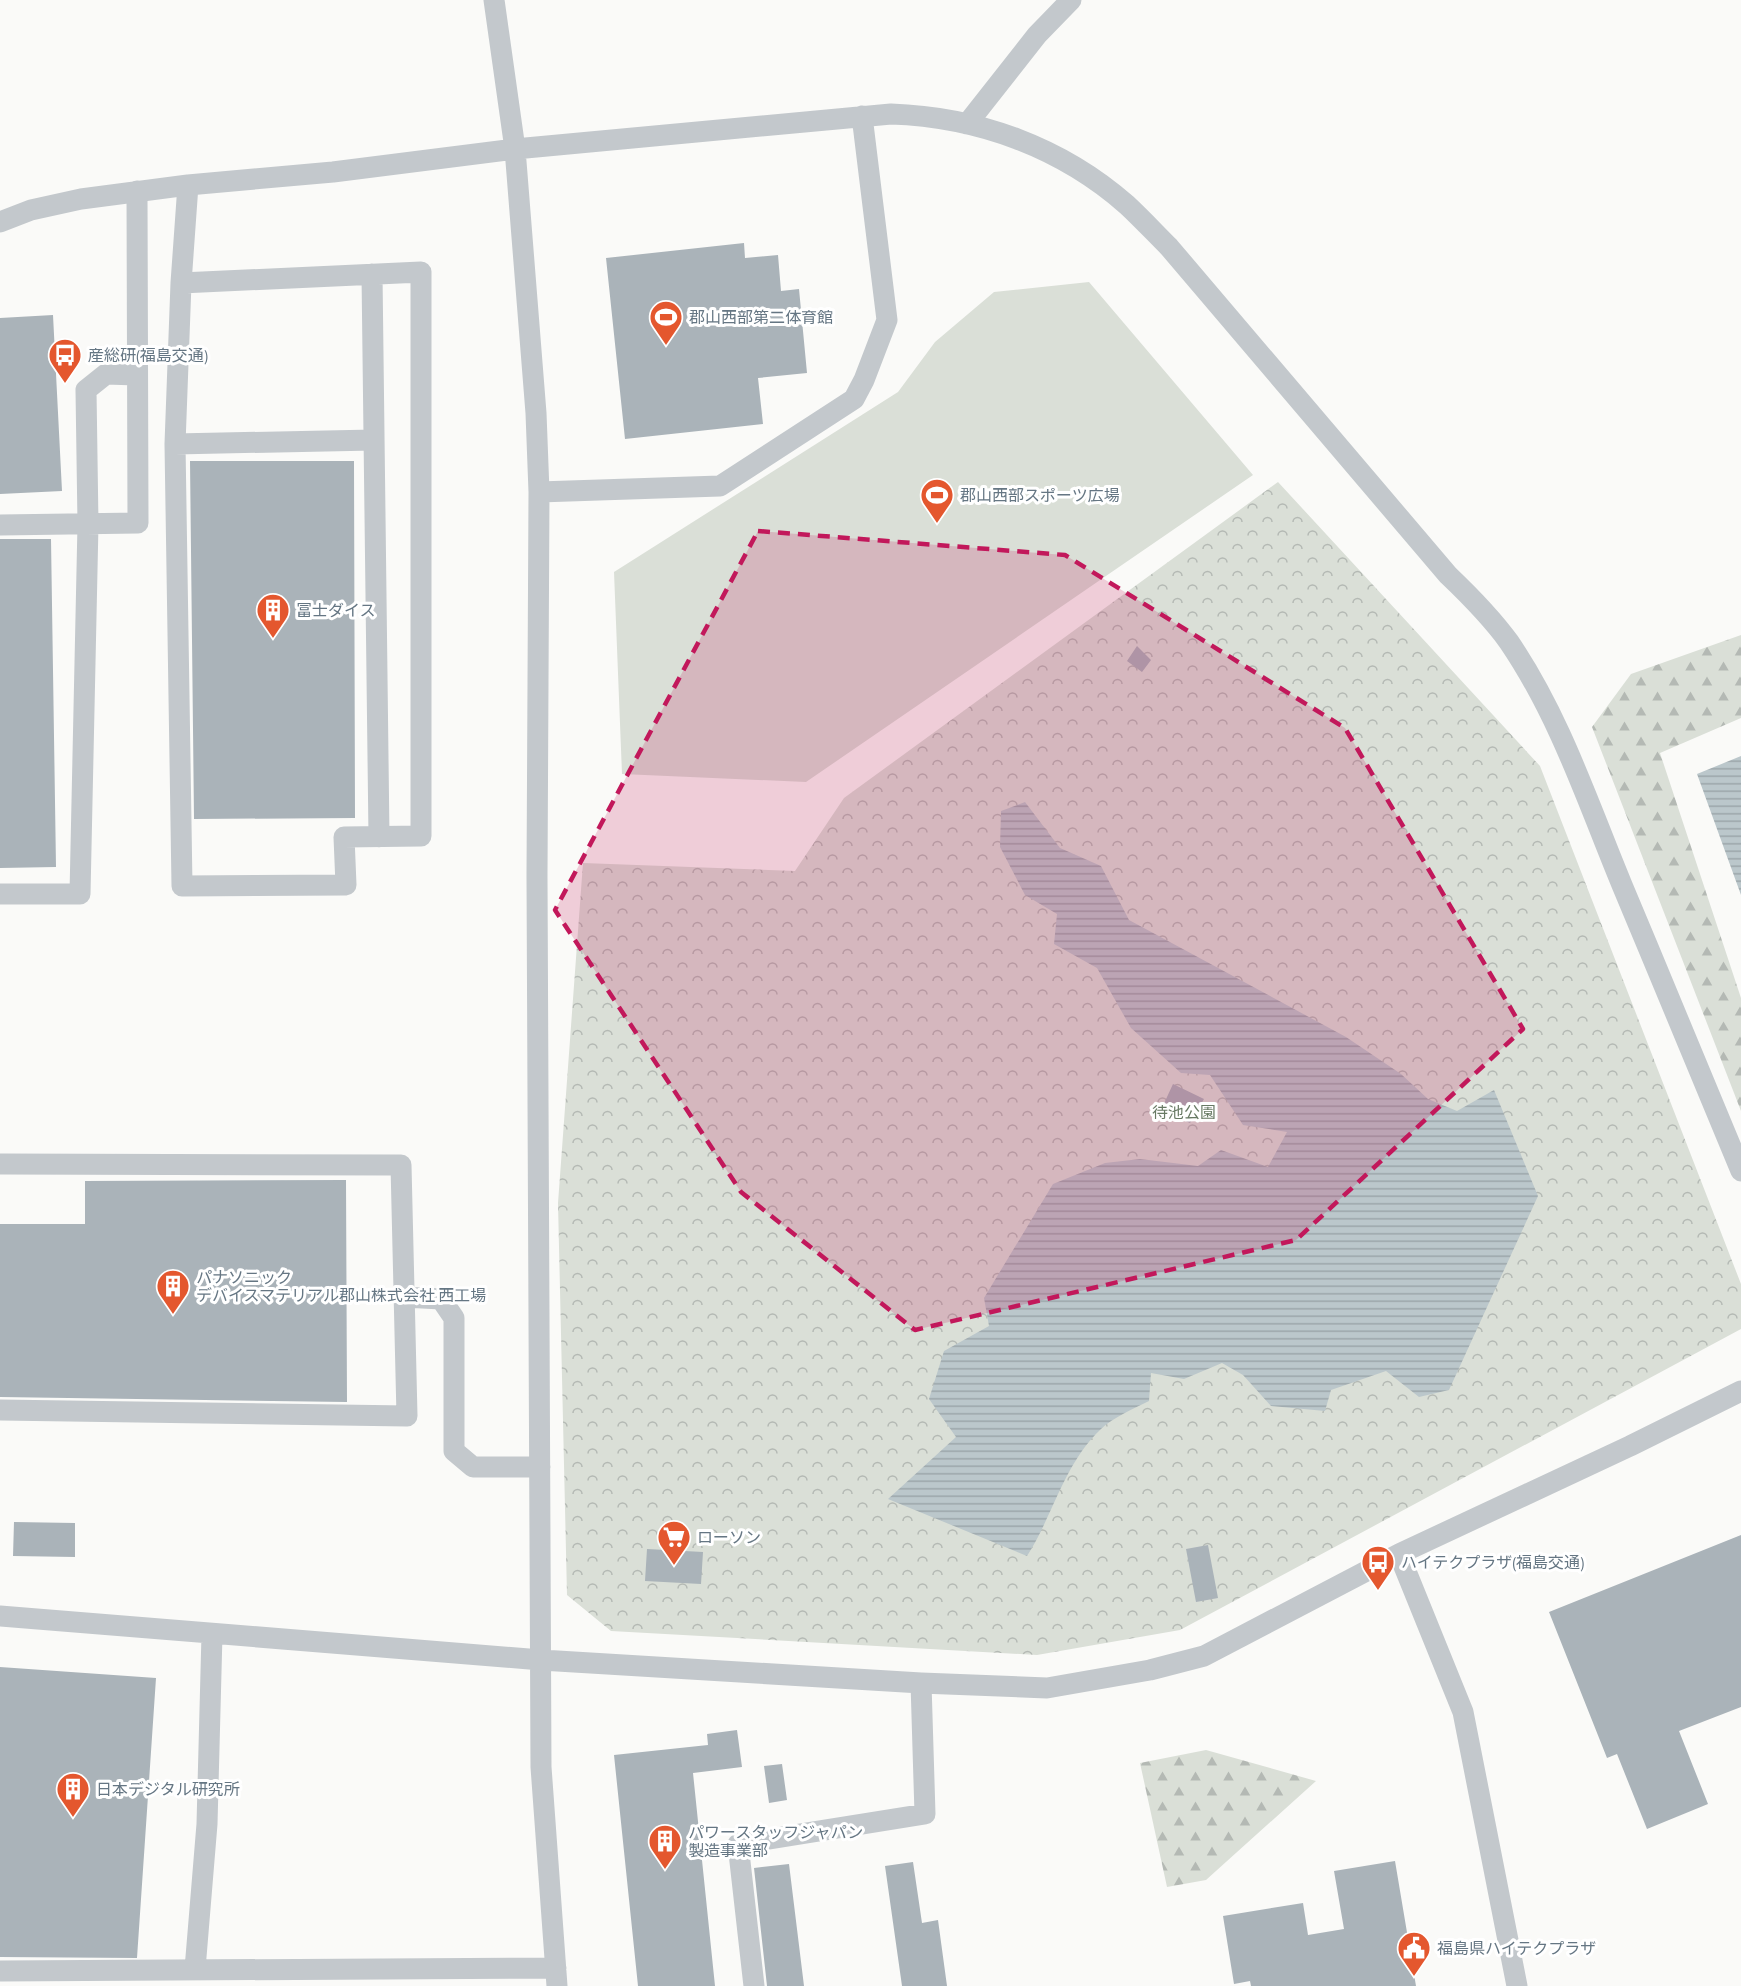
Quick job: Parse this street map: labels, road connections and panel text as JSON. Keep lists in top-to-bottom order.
{
  "parks": ["待池公園"],
  "places": {
    "sports": ["郡山西部第二体育館", "郡山西部スポーツ広場"],
    "bus stop": ["産総研(福島交通)", "ハイテクプラザ(福島交通)"],
    "building": [
      "冨士ダイス",
      "パナソニック デバイスマテリアル郡山株式会社 西工場",
      "日本デジタル研究所",
      "パワースタッフジャパン 製造事業部"
    ],
    "supermarket": ["ローソン"],
    "public building": ["福島県ハイテクプラザ"]
  }
}
